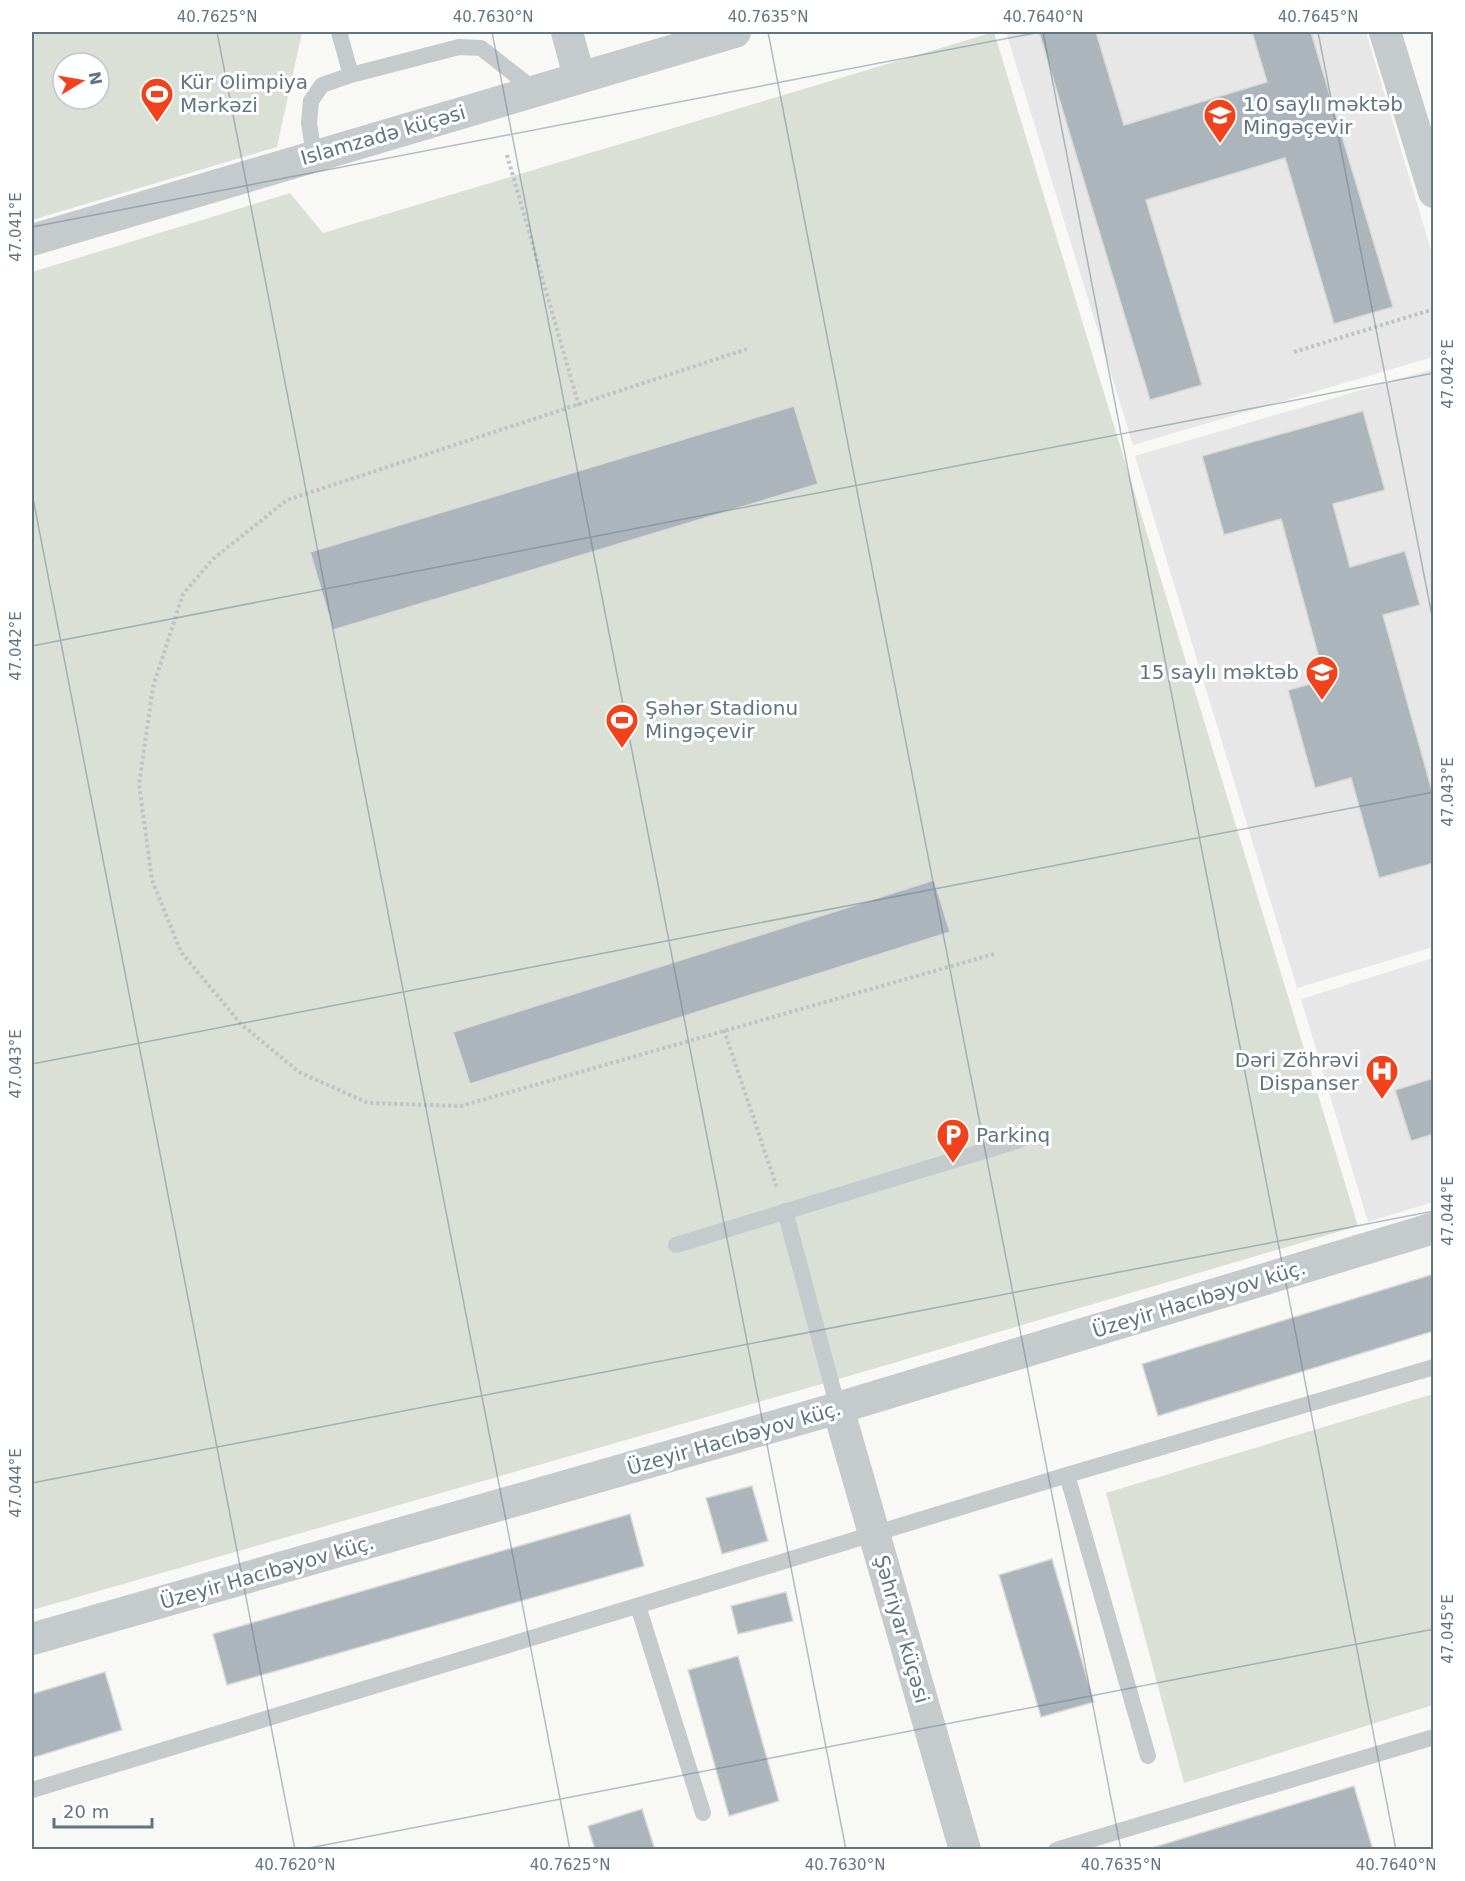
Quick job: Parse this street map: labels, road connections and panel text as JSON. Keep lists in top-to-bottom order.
{
  "streets": {
    "street": ["Islamzadə küçəsi", "Üzeyir Hacıbəyov küç.", "Şəhriyar küçəsi"]
  },
  "crossings": [
    ["Üzeyir Hacıbəyov küç.", "Şəhriyar küçəsi"]
  ],
  "places": {
    "sports": ["Kür Olimpiya Mərkəzi", "Şəhər Stadionu Mingəçevir"],
    "school or university": ["10 saylı məktəb Mingəçevir", "15 saylı məktəb"],
    "hospital": ["Dəri Zöhrəvi Dispanser"],
    "parking": ["Parkinq"]
  },
  "scale_bar": "20 m",
  "north": "right",
  "coordinates": [
    "40.7625°N",
    "40.7630°N",
    "40.7635°N",
    "40.7640°N",
    "40.7645°N",
    "47.041°E",
    "47.042°E",
    "47.043°E",
    "47.044°E",
    "47.045°E",
    "40.7620°N"
  ]
}
